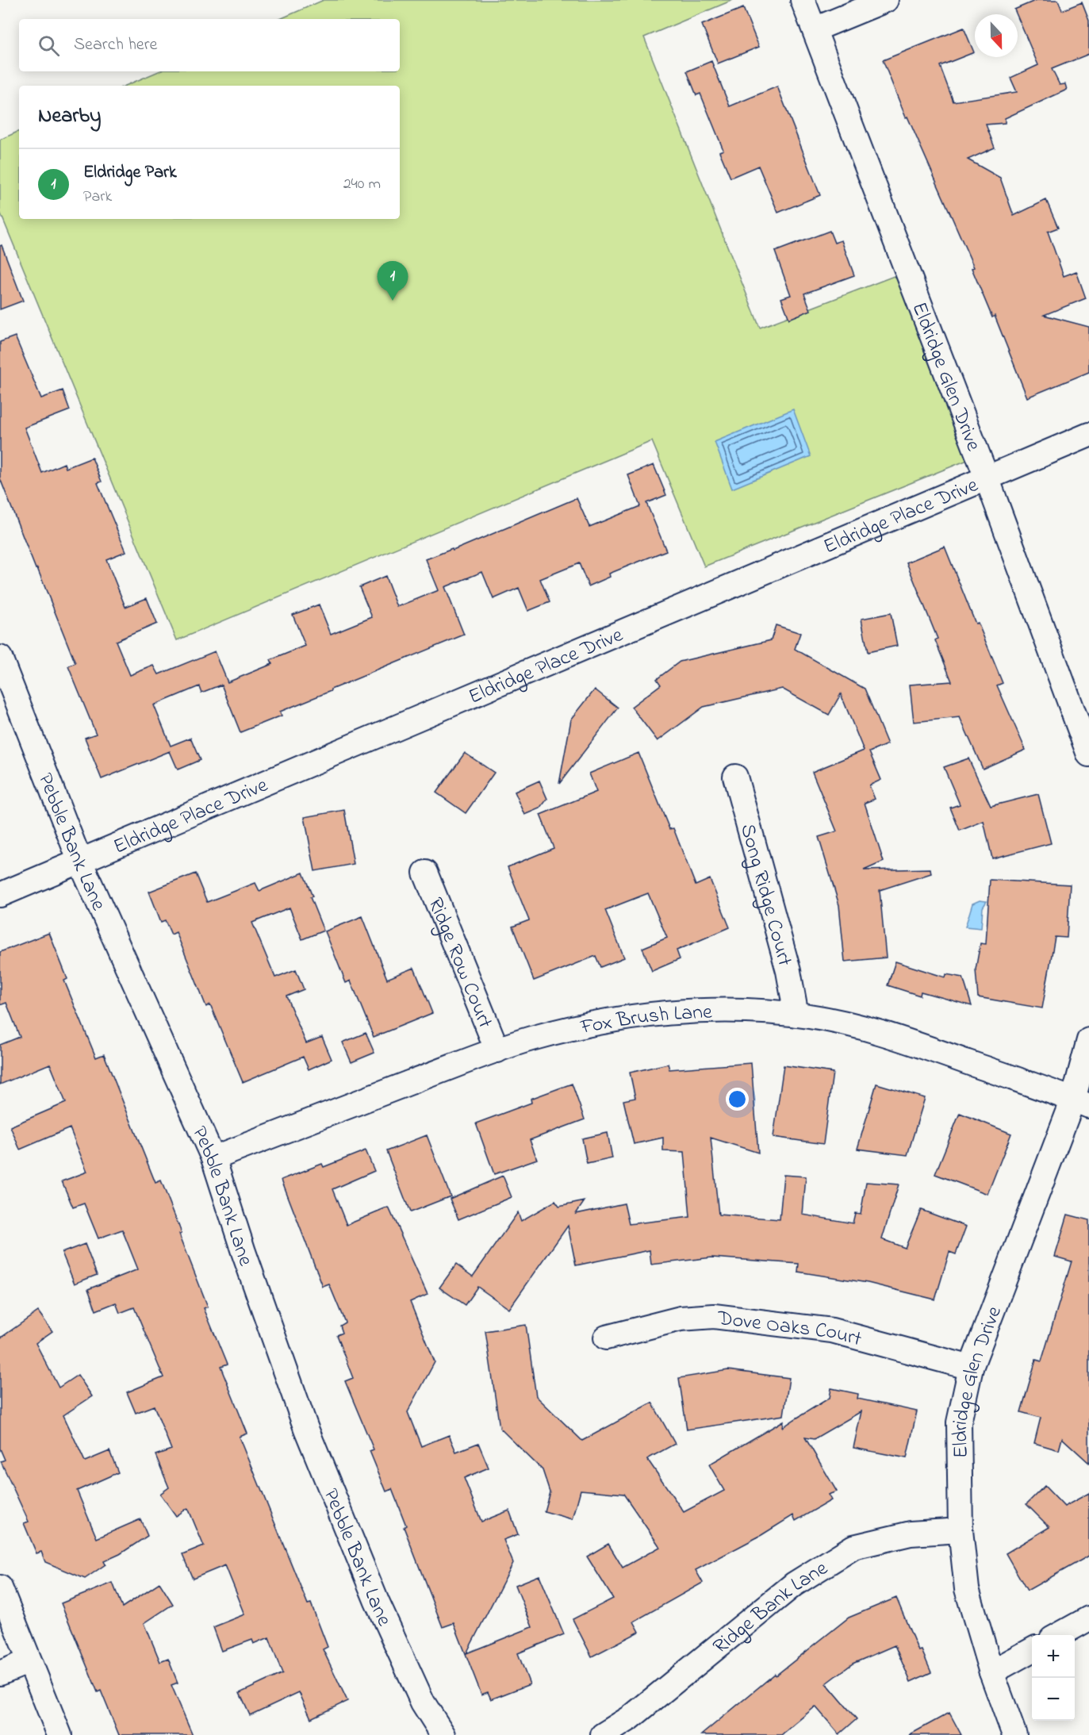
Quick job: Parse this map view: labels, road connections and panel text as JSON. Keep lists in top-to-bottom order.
{
  "streets": {
    "street": [
      "Eldridge Glen Drive",
      "Eldridge Place Drive",
      "Pebble Bank Lane",
      "Song Ridge Court",
      "Ridge Row Court",
      "Fox Brush Lane",
      "Dove Oaks Court",
      "Ridge Bank Lane"
    ]
  },
  "crossings": [
    ["Eldridge Glen Drive", "Eldridge Place Drive"],
    ["Eldridge Glen Drive", "Fox Brush Lane"],
    ["Eldridge Glen Drive", "Dove Oaks Court"],
    ["Eldridge Glen Drive", "Ridge Bank Lane"],
    ["Eldridge Place Drive", "Pebble Bank Lane"],
    ["Pebble Bank Lane", "Fox Brush Lane"],
    ["Song Ridge Court", "Fox Brush Lane"],
    ["Ridge Row Court", "Fox Brush Lane"]
  ],
  "north": "bottom",
  "page": {
    "search": "Search here",
    "heading": "Nearby",
    "list": [
      {
        "mark": "1",
        "name": "Eldridge Park",
        "note": "Park",
        "value": "240 m"
      }
    ],
    "pins": "1",
    "map_buttons": ["+", "−"]
  }
}
